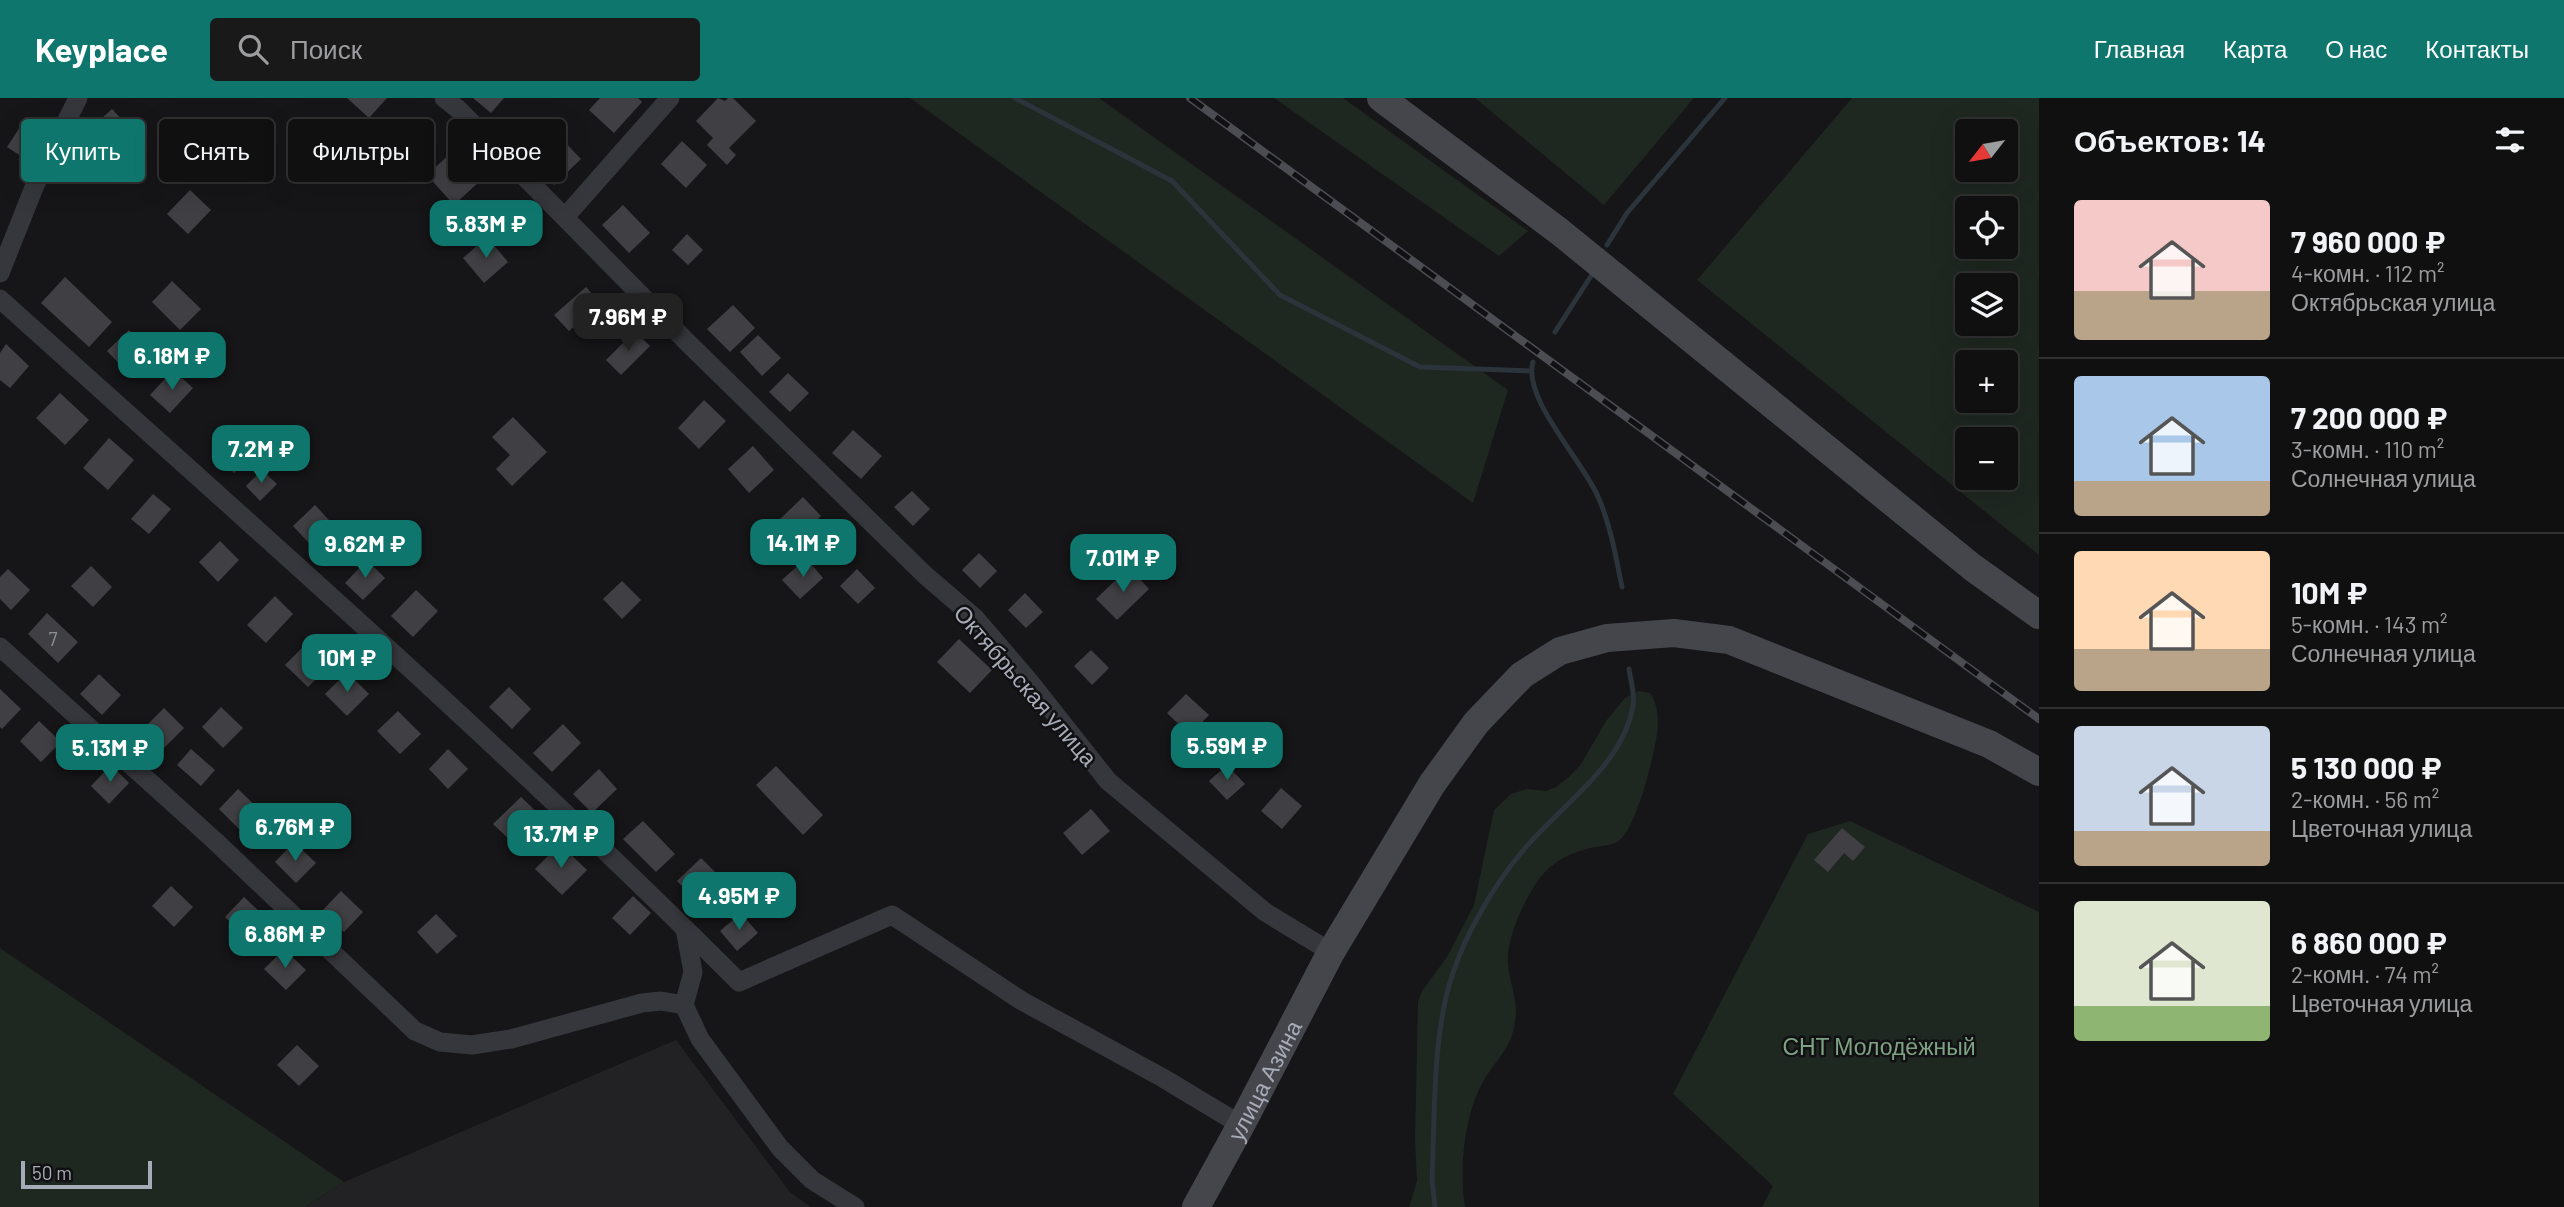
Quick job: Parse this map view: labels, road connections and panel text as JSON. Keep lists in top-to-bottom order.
{
  "streets": {
    "street": ["Октябрьская улица", "улица Азина"]
  },
  "crossings": [
    ["Октябрьская улица", "улица Азина"]
  ],
  "parks": ["СНТ Молодёжный"],
  "house_numbers": ["7"],
  "scale_bar": "50 m",
  "north": "bottom left",
  "page": {
    "header": "Keyplace",
    "search": "Поиск",
    "nav": [
      "Главная",
      "Карта",
      "О нас",
      "Контакты"
    ],
    "heading": "Объектов: 14",
    "map_buttons": ["+", "−"],
    "chip": [
      "Купить",
      "Снять",
      "Фильтры",
      "Новое"
    ],
    "list": [
      {
        "name": "7 960 000 ₽",
        "note": "4-комн. · 112 m² · Октябрьская улица"
      },
      {
        "name": "7 200 000 ₽",
        "note": "3-комн. · 110 m² · Солнечная улица"
      },
      {
        "name": "10M ₽",
        "note": "5-комн. · 143 m² · Солнечная улица"
      },
      {
        "name": "5 130 000 ₽",
        "note": "2-комн. · 56 m² · Цветочная улица"
      },
      {
        "name": "6 860 000 ₽",
        "note": "2-комн. · 74 m² · Цветочная улица"
      }
    ],
    "price": [
      "5.83M ₽",
      "7.96M ₽",
      "6.18M ₽",
      "7.2M ₽",
      "14.1M ₽",
      "9.62M ₽",
      "7.01M ₽",
      "10M ₽",
      "5.59M ₽",
      "5.13M ₽",
      "6.76M ₽",
      "13.7M ₽",
      "4.95M ₽",
      "6.86M ₽"
    ],
    "scale": "50 m"
  }
}
